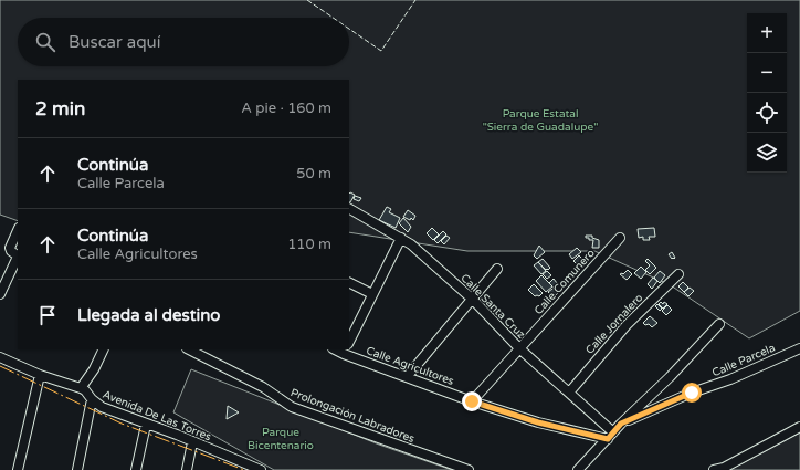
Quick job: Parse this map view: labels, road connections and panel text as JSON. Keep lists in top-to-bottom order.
{
  "streets": {
    "street": [
      "Calle Comunero",
      "Calle Santa Cruz",
      "Calle Jornalero",
      "Calle Parcela",
      "Calle Agricultores",
      "Avenida De Las Torres",
      "Prolongación Labradores"
    ]
  },
  "crossings": [
    ["Calle Comunero", "Calle Santa Cruz"],
    ["Calle Comunero", "Calle Agricultores"],
    ["Calle Santa Cruz", "Calle Jornalero"],
    ["Calle Santa Cruz", "Calle Agricultores"]
  ],
  "parks": ["Parque Estatal \"Sierra de Guadalupe\"", "Parque Bicentenario"],
  "page": {
    "map_buttons": ["+", "−"],
    "search": "Buscar aquí",
    "heading": ["2 min", "A pie · 160 m"],
    "list": [
      ["Continúa", "Calle Parcela", "50 m"],
      ["Continúa", "Calle Agricultores", "110 m"],
      "Llegada al destino"
    ]
  }
}
